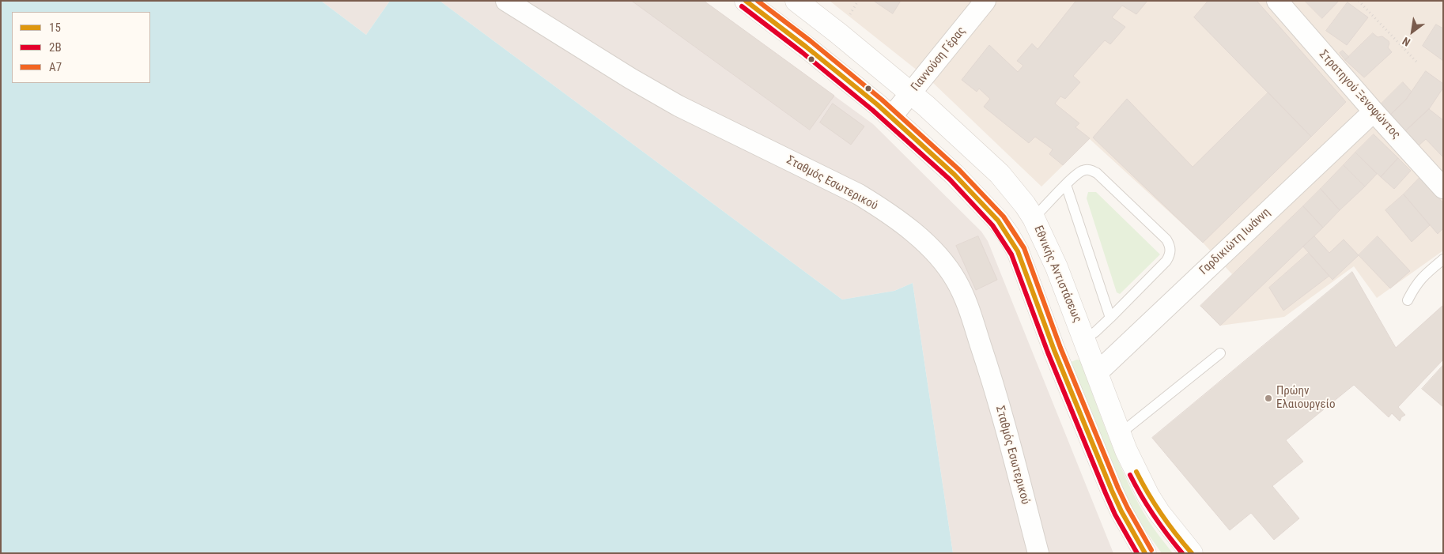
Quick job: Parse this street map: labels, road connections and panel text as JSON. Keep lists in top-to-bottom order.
{
  "streets": {
    "main road": ["Εθνικής Αντιστάσεως"],
    "street": [
      "Γιαννούση Γέρας",
      "Στρατηγού Ξενοφώντος",
      "Σταθμός Εσωτερικού",
      "Γαρδικιώτη Ιωάννη"
    ]
  },
  "crossings": [
    ["Γιαννούση Γέρας", "Εθνικής Αντιστάσεως"],
    ["Στρατηγού Ξενοφώντος", "Γαρδικιώτη Ιωάννη"],
    ["Γαρδικιώτη Ιωάννη", "Εθνικής Αντιστάσεως"]
  ],
  "places": ["Πρώην Ελαιουργείο"],
  "lines": ["transit line 15", "transit line A7", "transit line 2B"],
  "legend": ["15", "2B", "A7"],
  "north": "bottom left"
}
